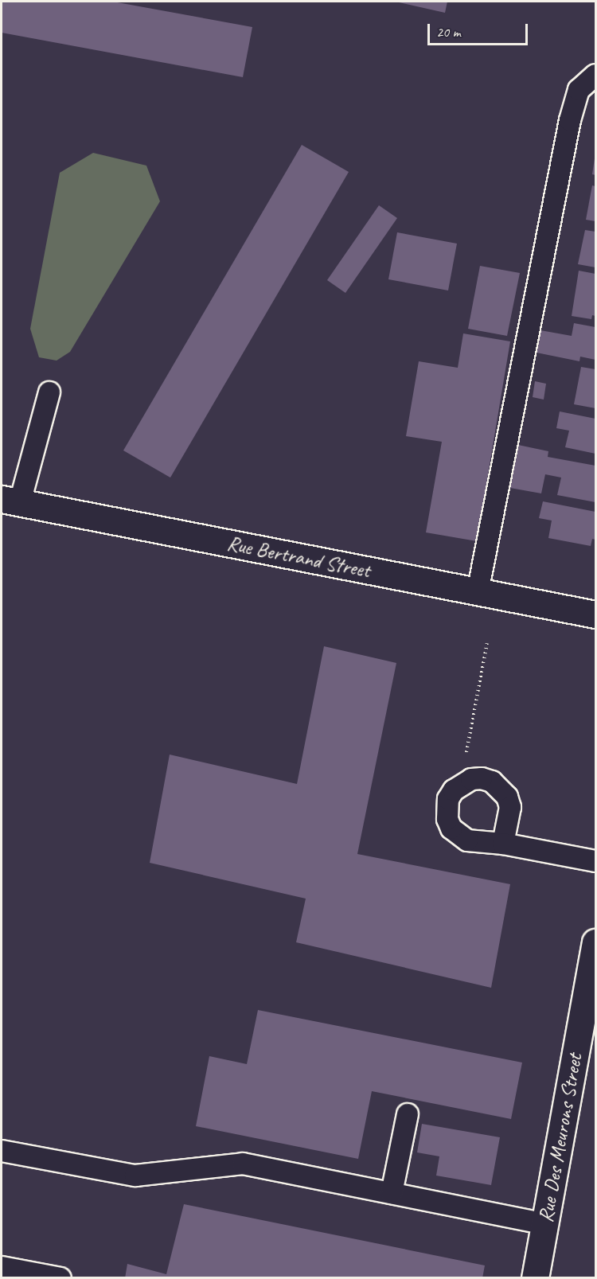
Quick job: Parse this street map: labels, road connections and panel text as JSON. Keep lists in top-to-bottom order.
{
  "streets": {
    "street": ["Rue Bertrand Street", "Rue Des Meurons Street"]
  },
  "scale_bar": "20 m"
}
